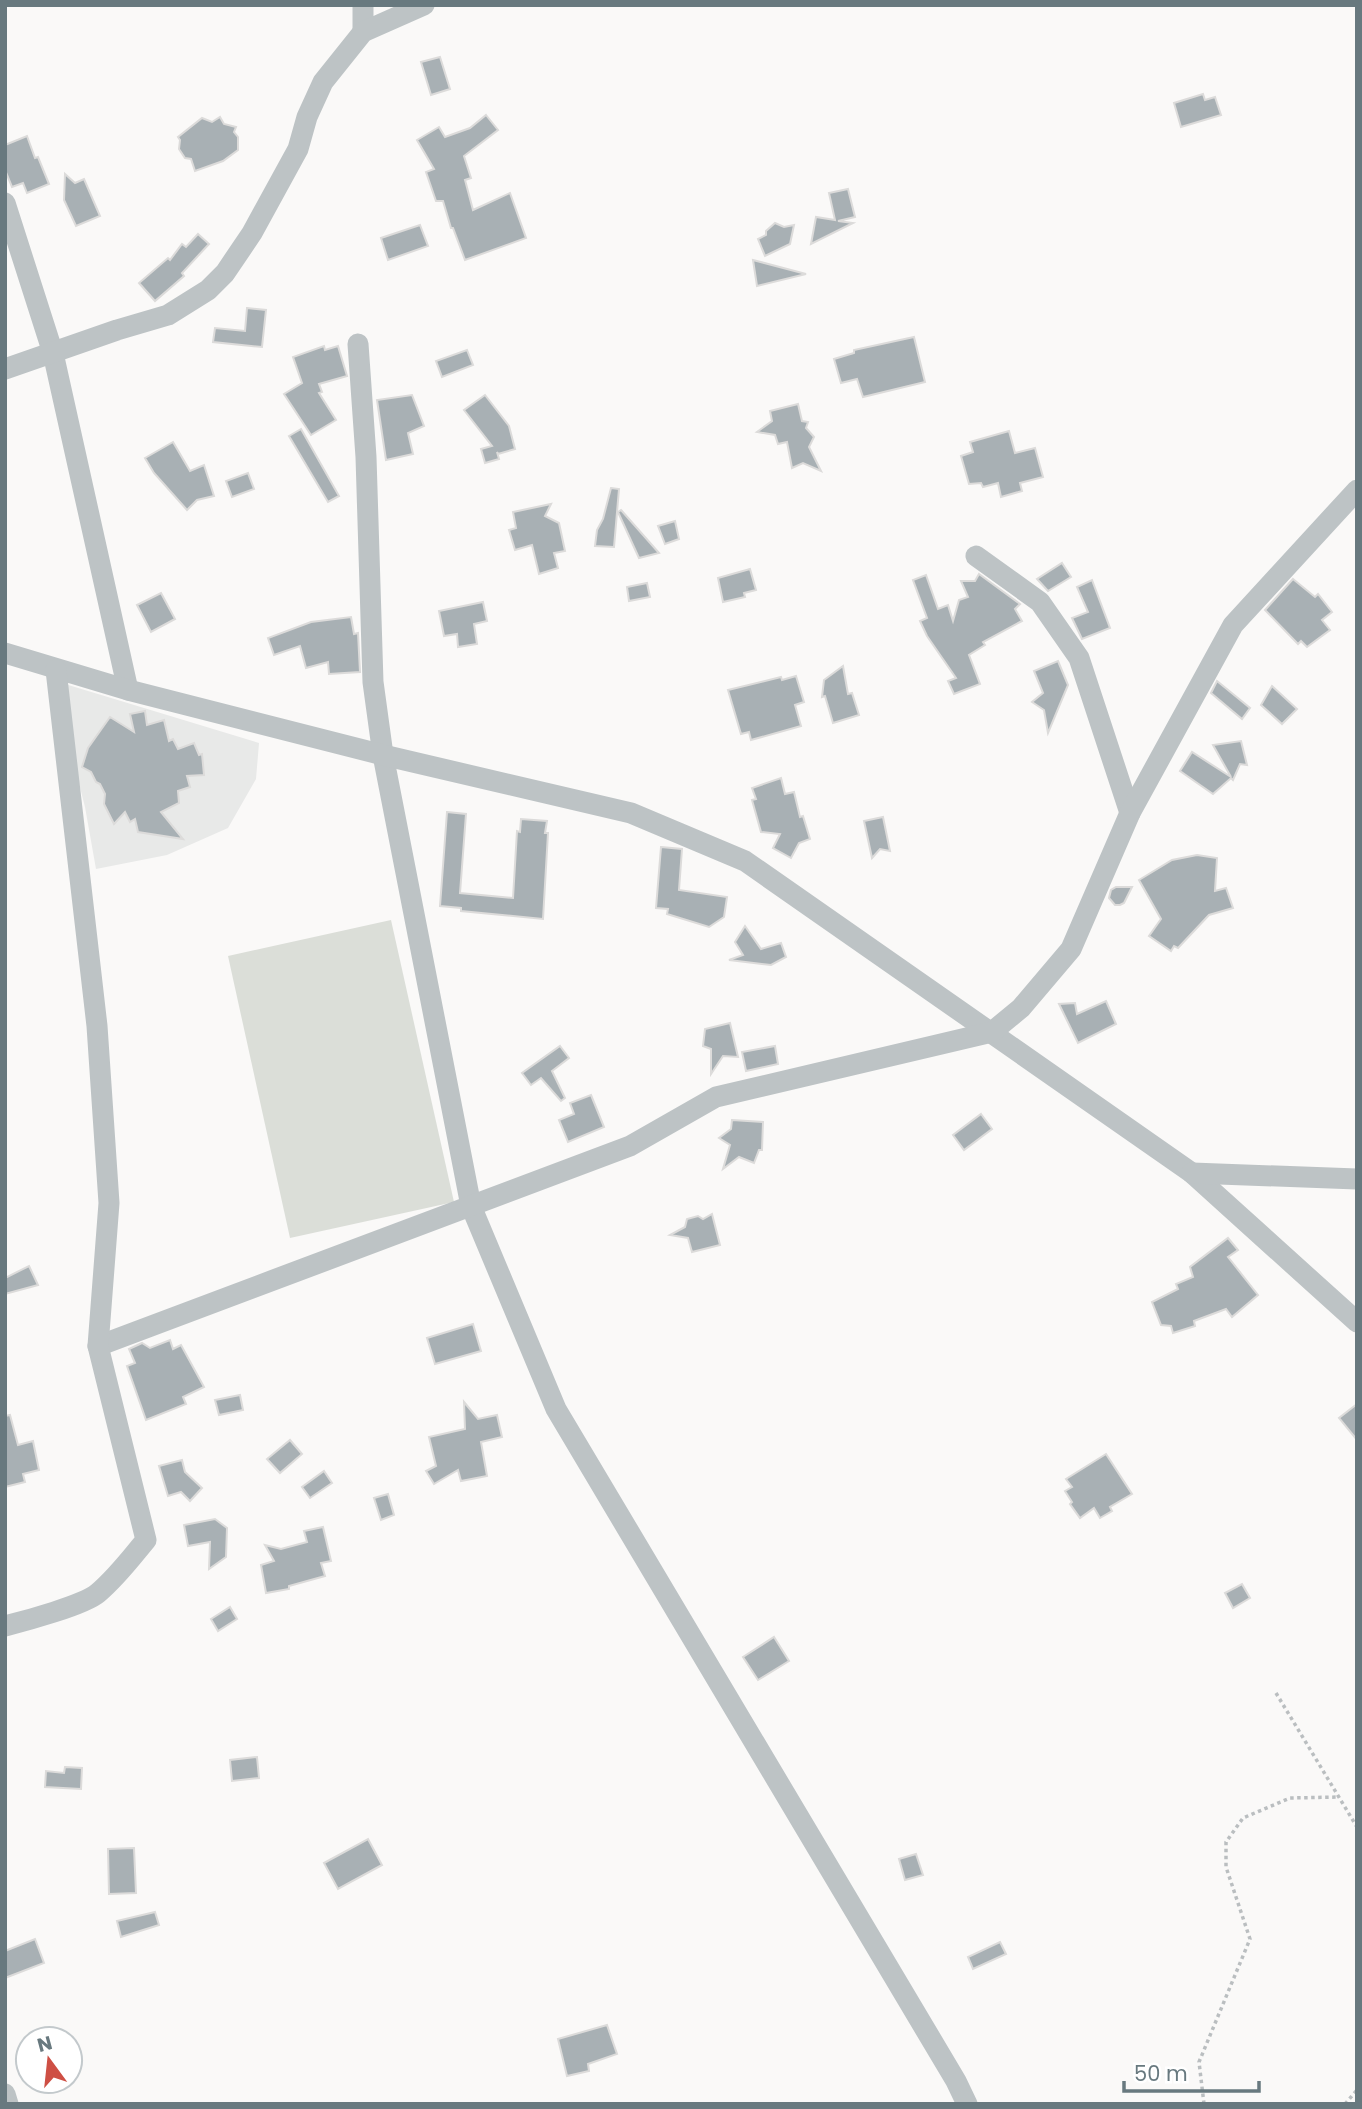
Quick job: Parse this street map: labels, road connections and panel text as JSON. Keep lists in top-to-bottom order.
{
  "scale_bar": "50 m",
  "north": "top"
}
